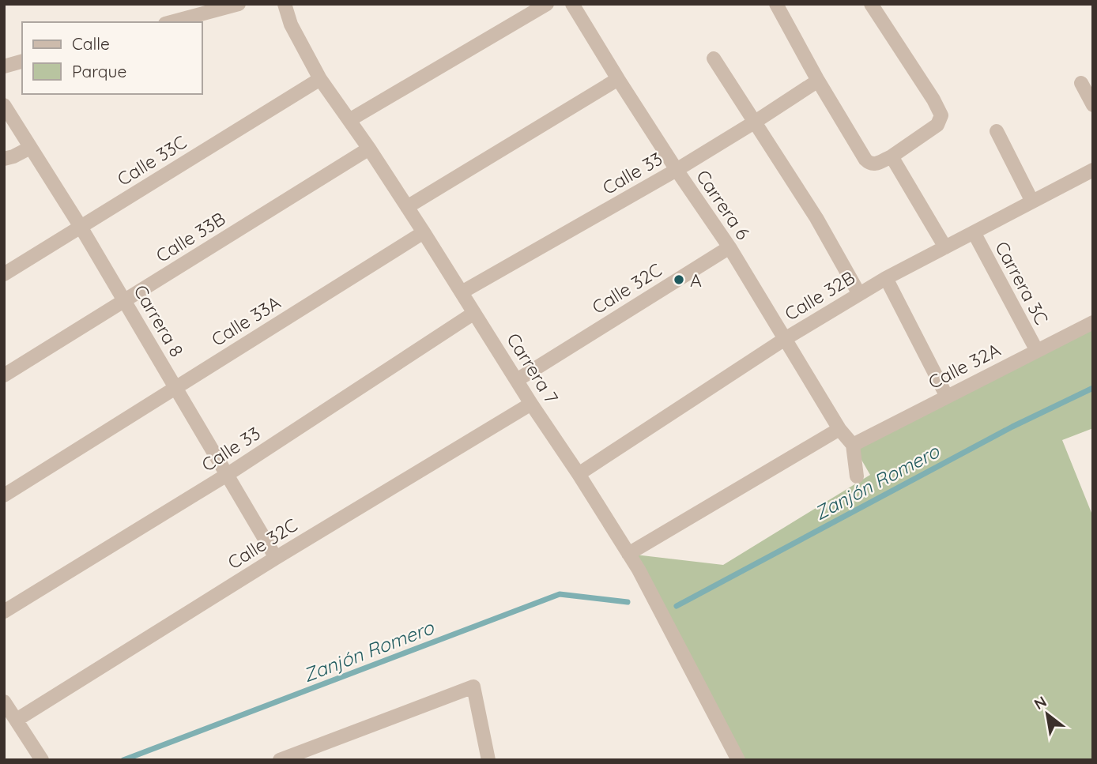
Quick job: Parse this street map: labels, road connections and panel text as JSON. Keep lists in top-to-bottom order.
{
  "streets": {
    "street": [
      "Calle 33C",
      "Calle 33",
      "Carrera 6",
      "Calle 33B",
      "Carrera 3C",
      "Calle 32C",
      "Calle 32B",
      "Carrera 8",
      "Calle 33A",
      "Calle 32A",
      "Carrera 7"
    ]
  },
  "crossings": [
    ["Calle 33C", "Carrera 8"],
    ["Calle 33C", "Carrera 7"],
    ["Calle 33", "Carrera 6"],
    ["Calle 33", "Carrera 8"],
    ["Calle 33", "Carrera 7"],
    ["Carrera 6", "Calle 32C"],
    ["Carrera 6", "Calle 32B"],
    ["Carrera 6", "Calle 32A"],
    ["Calle 33B", "Carrera 8"],
    ["Calle 33B", "Carrera 7"],
    ["Carrera 3C", "Calle 32B"],
    ["Carrera 3C", "Calle 32A"],
    ["Calle 32C", "Carrera 8"],
    ["Calle 32C", "Carrera 7"],
    ["Calle 32B", "Carrera 7"],
    ["Carrera 8", "Calle 33A"],
    ["Calle 33A", "Carrera 7"]
  ],
  "water": ["Zanjón Romero"],
  "places": ["A"],
  "legend": ["Calle", "Parque"],
  "north": "top left"
}
